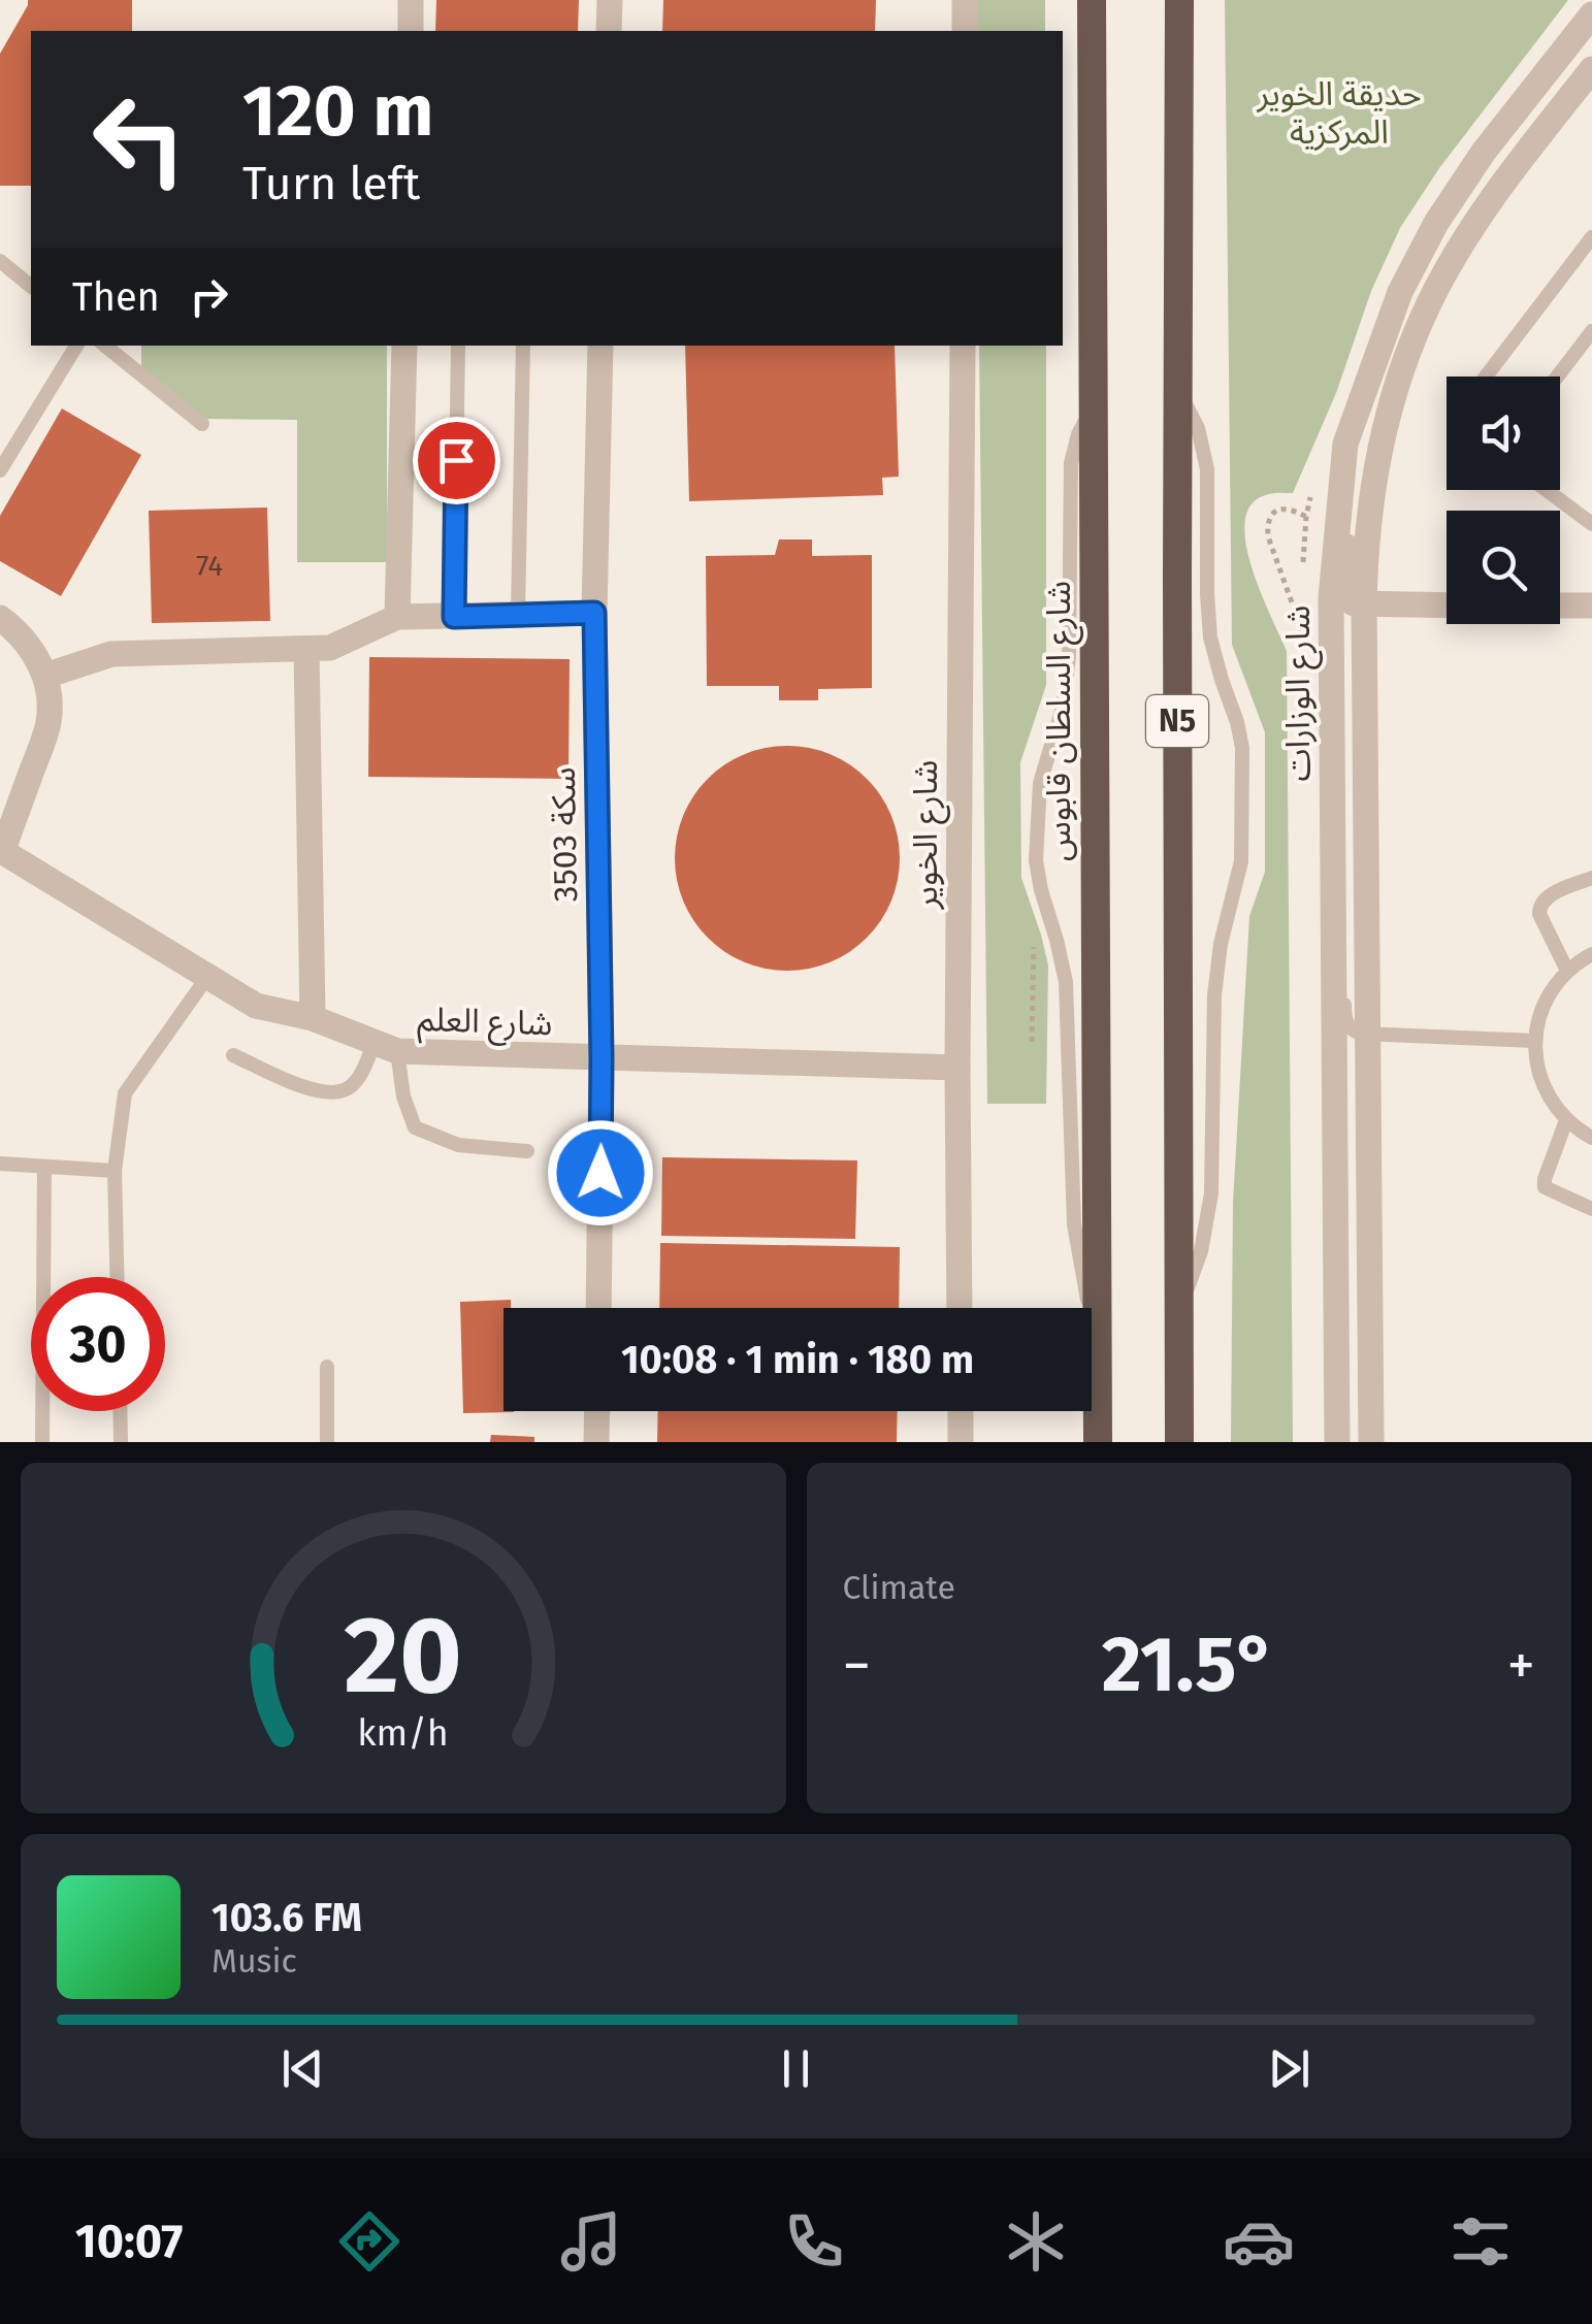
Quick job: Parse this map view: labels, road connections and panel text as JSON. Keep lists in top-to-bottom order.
{
  "streets": {
    "highway": ["شارع السلطان قابوس", "N5"],
    "street": [
      "شارع الوزارات",
      "سكة 3503",
      "شارع الخوير",
      "شارع العلم"
    ]
  },
  "crossings": [
    ["سكة 3503", "شارع العلم"],
    ["شارع الخوير", "شارع العلم"]
  ],
  "parks": ["حديقة الخوير المركزية"],
  "house_numbers": ["74"],
  "page": {
    "turn": ["120 m", "Turn left"],
    "then": "Then",
    "limit": "30",
    "trip": "10:08 · 1 min · 180 m",
    "tile": "Climate",
    "heat": ["−", "21.5°", "+"],
    "song": ["103.6 FM", "Music"],
    "tabs": "10:07",
    "gauge": ["20", "km/h"]
  }
}
